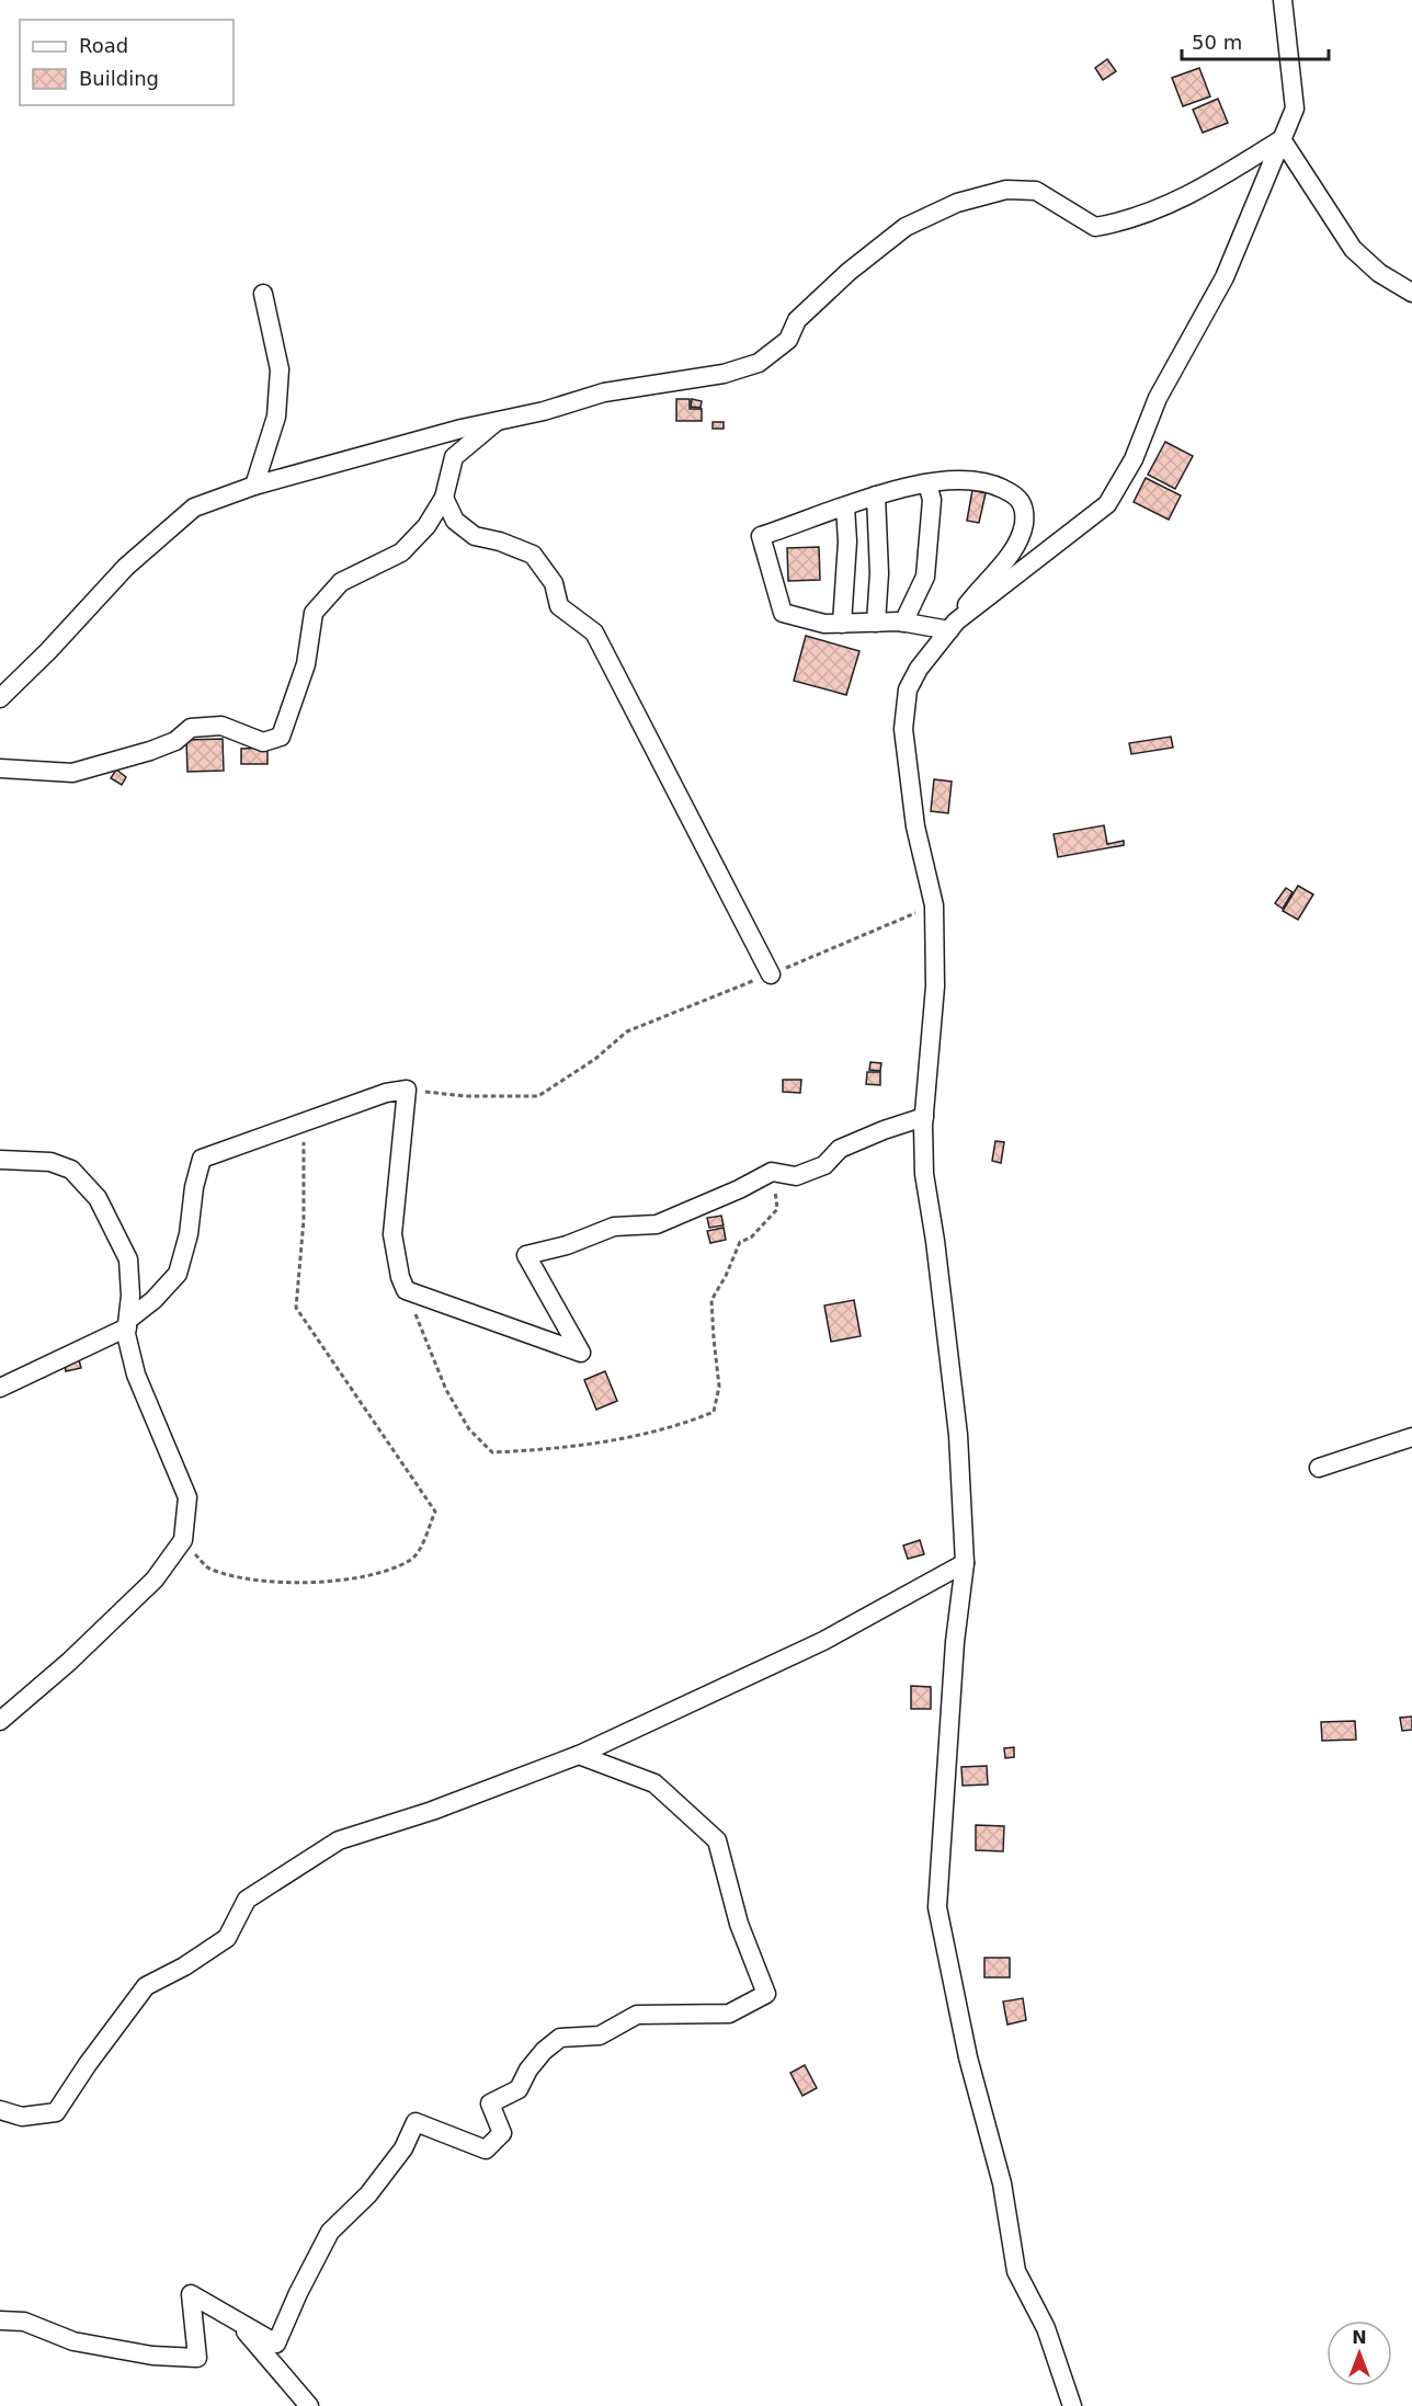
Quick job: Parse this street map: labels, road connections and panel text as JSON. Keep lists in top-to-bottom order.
{
  "legend": ["Road", "Building"],
  "scale_bar": "50 m",
  "north": "top"
}
